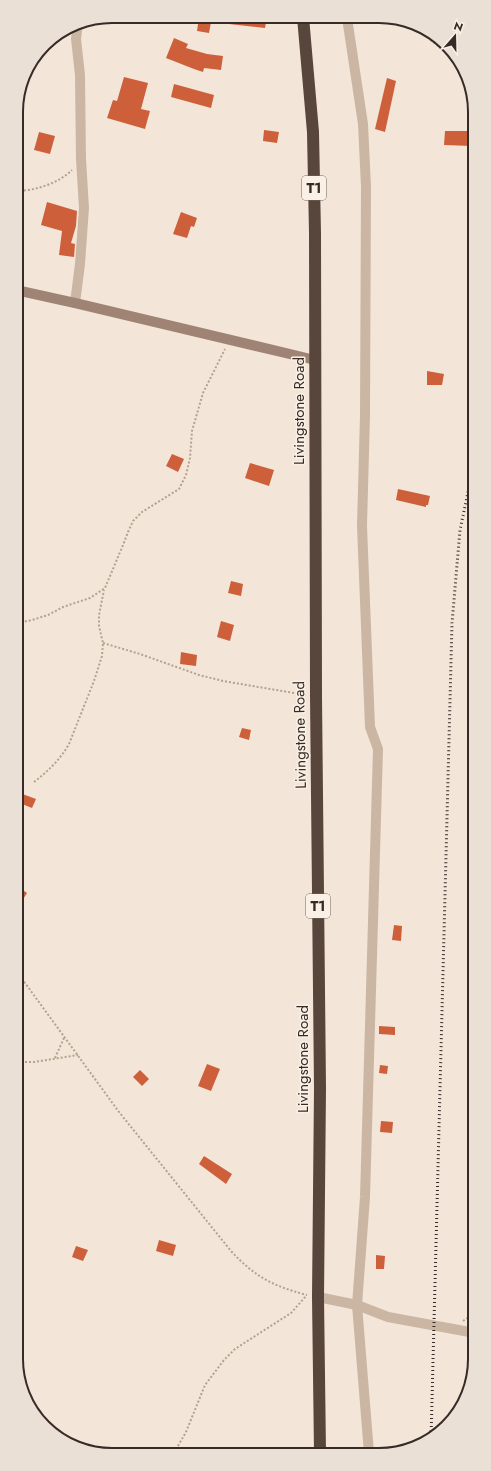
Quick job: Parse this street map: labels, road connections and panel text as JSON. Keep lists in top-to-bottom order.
{
  "streets": {
    "highway": ["T1", "Livingstone Road"]
  },
  "north": "top"
}
